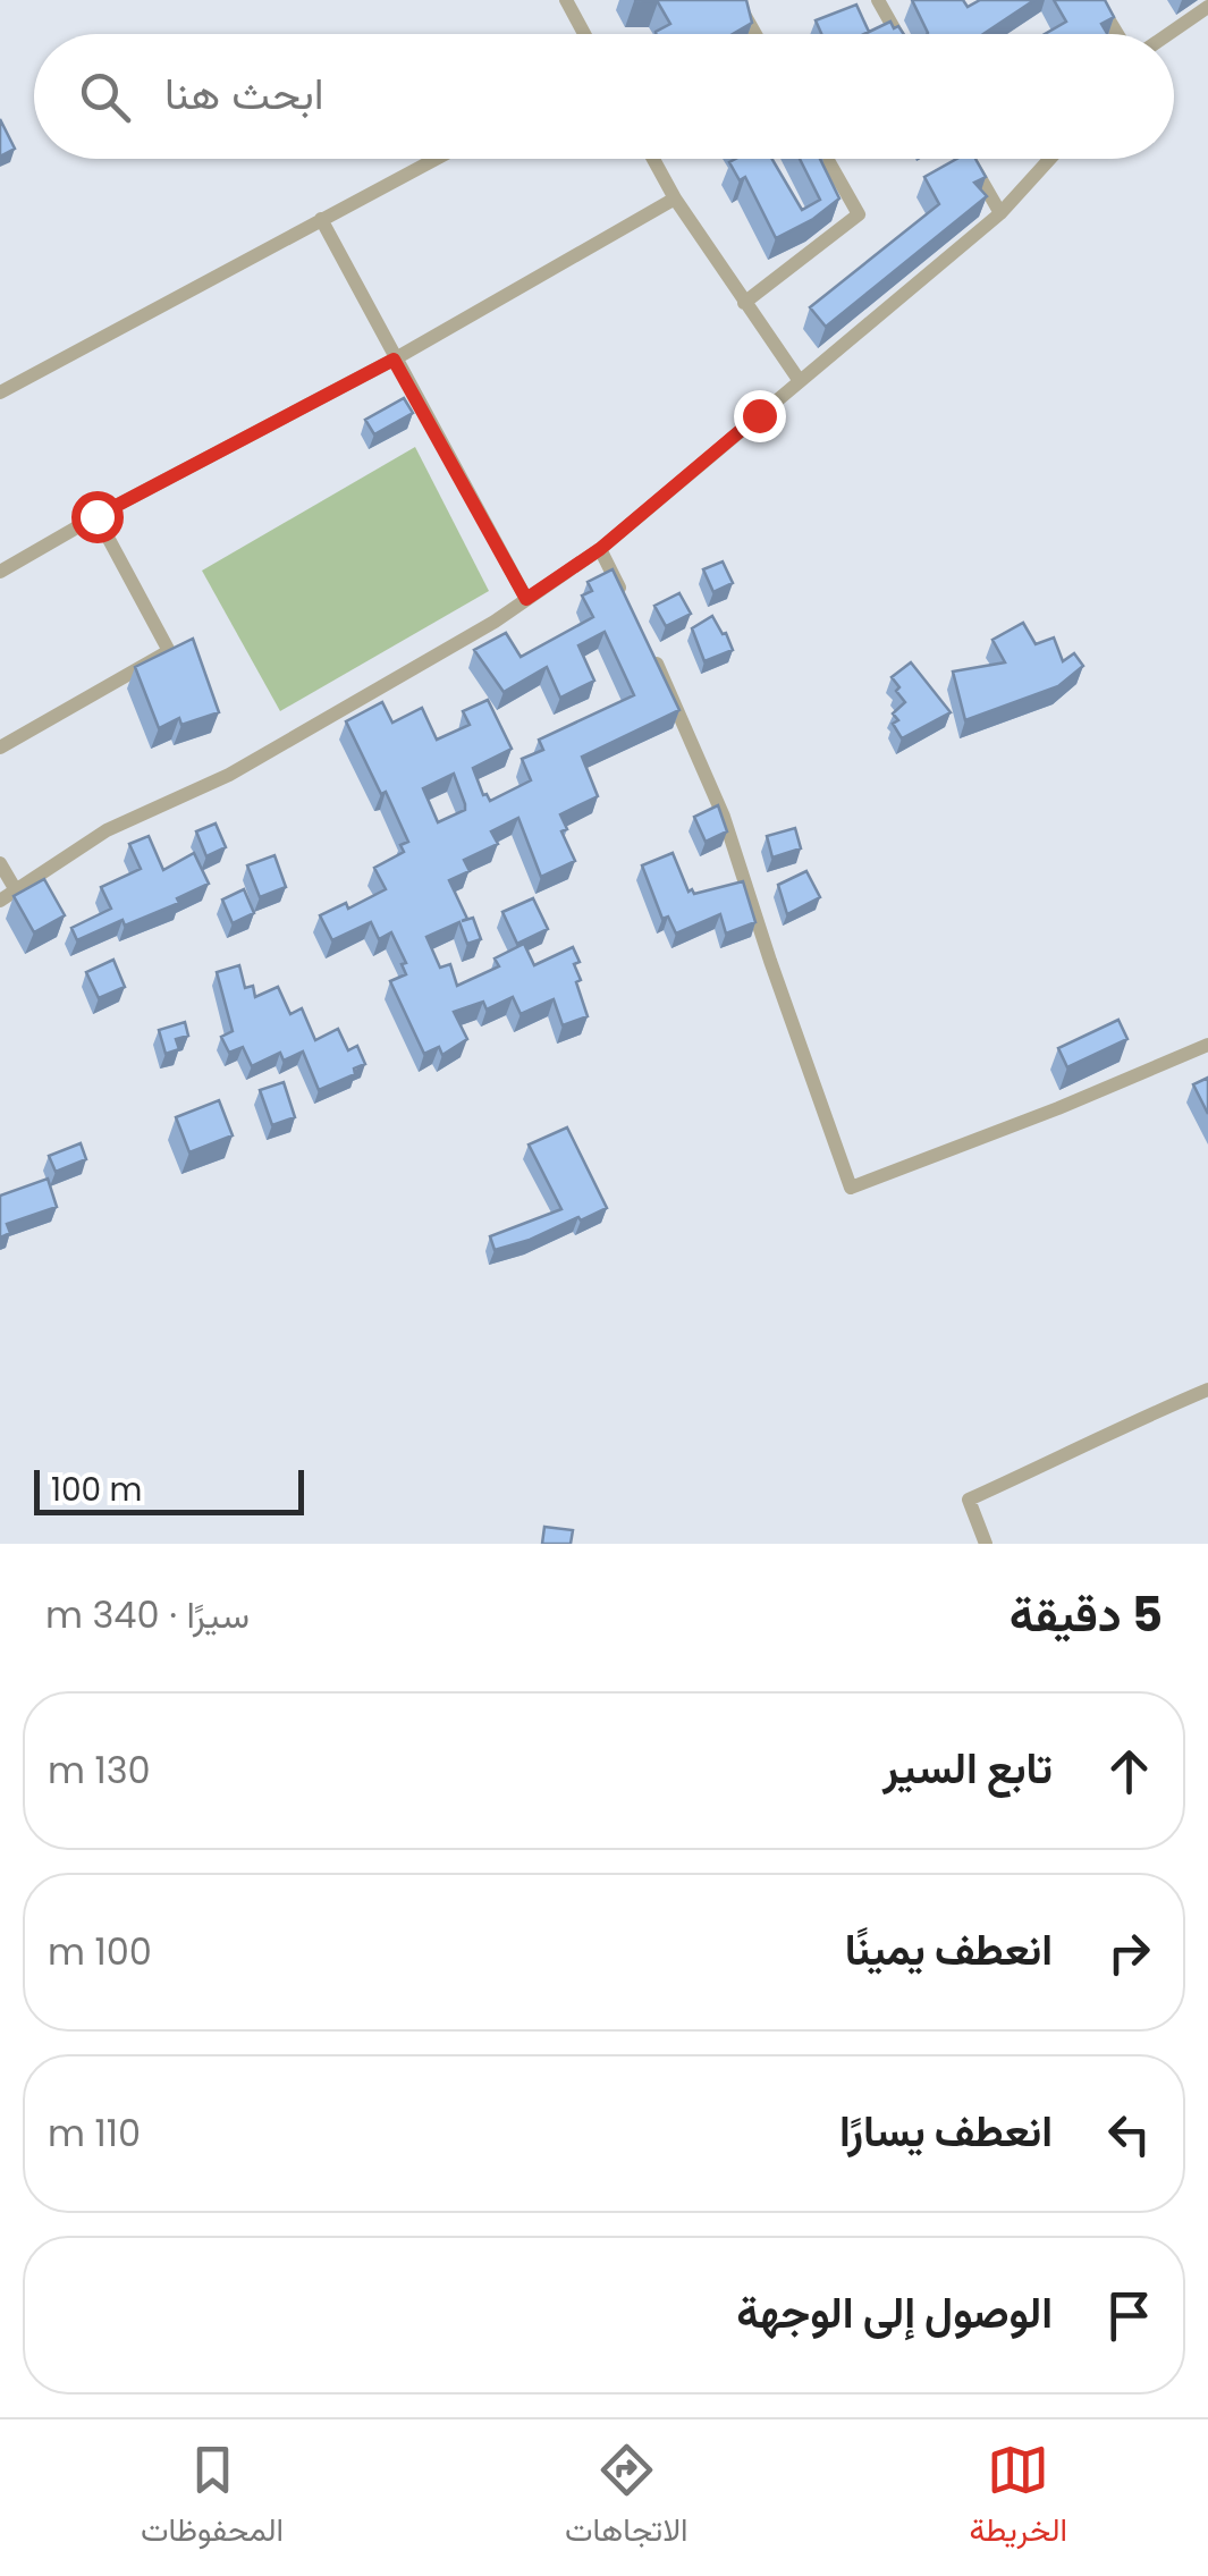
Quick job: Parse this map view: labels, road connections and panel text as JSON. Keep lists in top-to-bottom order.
{
  "scale_bar": "100 m",
  "page": {
    "search": "ابحث هنا",
    "scale": "100 m",
    "heading": ["5 دقيقة", "سيرًا · 340 m"],
    "list": [
      ["تابع السير", "130 m"],
      ["انعطف يمينًا", "100 m"],
      ["انعطف يسارًا", "110 m"],
      "الوصول إلى الوجهة"
    ],
    "nav": ["الخريطة", "الاتجاهات", "المحفوظات"]
  }
}
